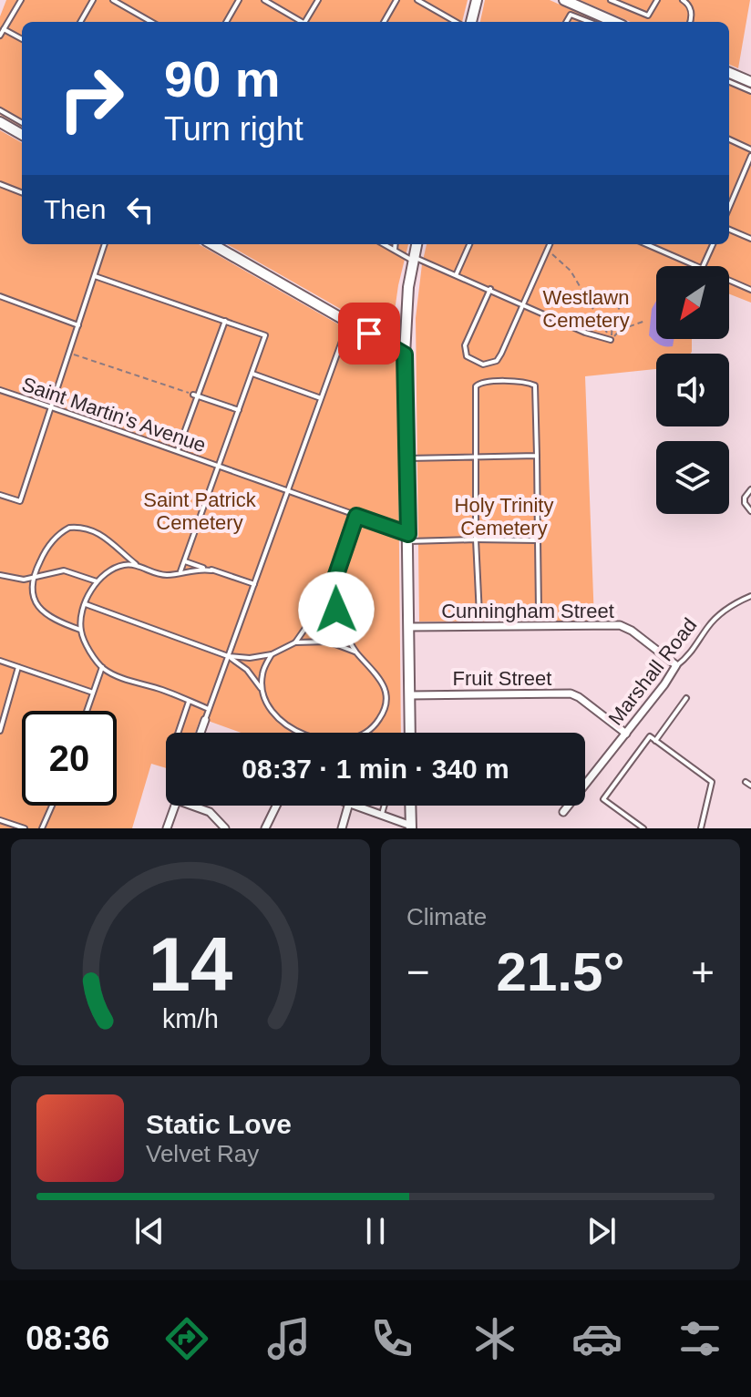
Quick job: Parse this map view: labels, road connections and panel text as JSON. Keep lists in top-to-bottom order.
{
  "streets": {
    "street": ["Cunningham Street", "Marshall Road", "Fruit Street"],
    "lane": ["Saint Martin's Avenue"]
  },
  "crossings": [
    ["Cunningham Street", "Marshall Road"],
    ["Marshall Road", "Fruit Street"]
  ],
  "parks": ["Westlawn Cemetery", "Saint Patrick Cemetery", "Holy Trinity Cemetery"],
  "north": "bottom left",
  "page": {
    "turn": ["90 m", "Turn right"],
    "then": "Then",
    "limit": "20",
    "trip": "08:37 · 1 min · 340 m",
    "tile": "Climate",
    "heat": ["−", "21.5°", "+"],
    "song": ["Static Love", "Velvet Ray"],
    "tabs": "08:36",
    "gauge": ["14", "km/h"]
  }
}
